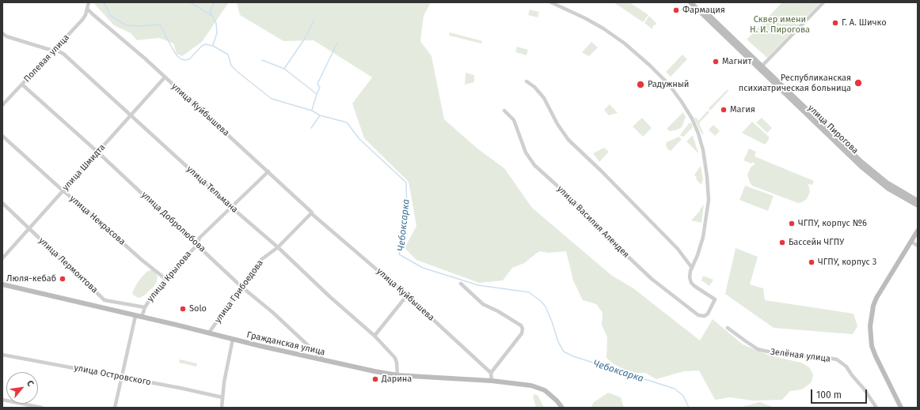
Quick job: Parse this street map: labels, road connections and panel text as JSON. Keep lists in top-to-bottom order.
{
  "streets": {
    "main road": ["улица Пирогова", "Гражданская улица"],
    "street": [
      "Полевая улица",
      "улица Куйбышева",
      "улица Шмидта",
      "улица Тельмана",
      "улица Некрасова",
      "улица Добролюбова",
      "улица Василия Алендея",
      "улица Лермонтова",
      "улица Крылова",
      "улица Грибоедова",
      "Зелёная улица",
      "улица Островского"
    ]
  },
  "crossings": [
    ["Полевая улица", "улица Куйбышева"],
    ["Полевая улица", "улица Тельмана"],
    ["Полевая улица", "улица Добролюбова"],
    ["улица Куйбышева", "улица Шмидта"],
    ["улица Куйбышева", "улица Крылова"],
    ["улица Куйбышева", "улица Грибоедова"],
    ["улица Шмидта", "улица Тельмана"],
    ["улица Шмидта", "улица Некрасова"],
    ["улица Шмидта", "улица Добролюбова"],
    ["улица Шмидта", "улица Лермонтова"],
    ["улица Тельмана", "улица Крылова"],
    ["улица Тельмана", "улица Грибоедова"],
    ["улица Тельмана", "Гражданская улица"],
    ["улица Некрасова", "улица Крылова"],
    ["улица Добролюбова", "улица Крылова"],
    ["улица Добролюбова", "улица Грибоедова"],
    ["улица Добролюбова", "Гражданская улица"],
    ["улица Лермонтова", "улица Крылова"],
    ["улица Крылова", "Гражданская улица"],
    ["улица Грибоедова", "Гражданская улица"]
  ],
  "water": ["Чебоксарка"],
  "parks": ["Сквер имени Н. И. Пирогова"],
  "places": [
    "Фармация",
    "Г. А. Шичко",
    "Магнит",
    "Республиканская психиатрическая больница",
    "Радужный",
    "Магия",
    "ЧГПУ, корпус №6",
    "Бассейн ЧГПУ",
    "ЧГПУ, корпус 3",
    "Люля-кебаб",
    "Solo",
    "Дарина"
  ],
  "scale_bar": "100 m",
  "north": "top right"
}
